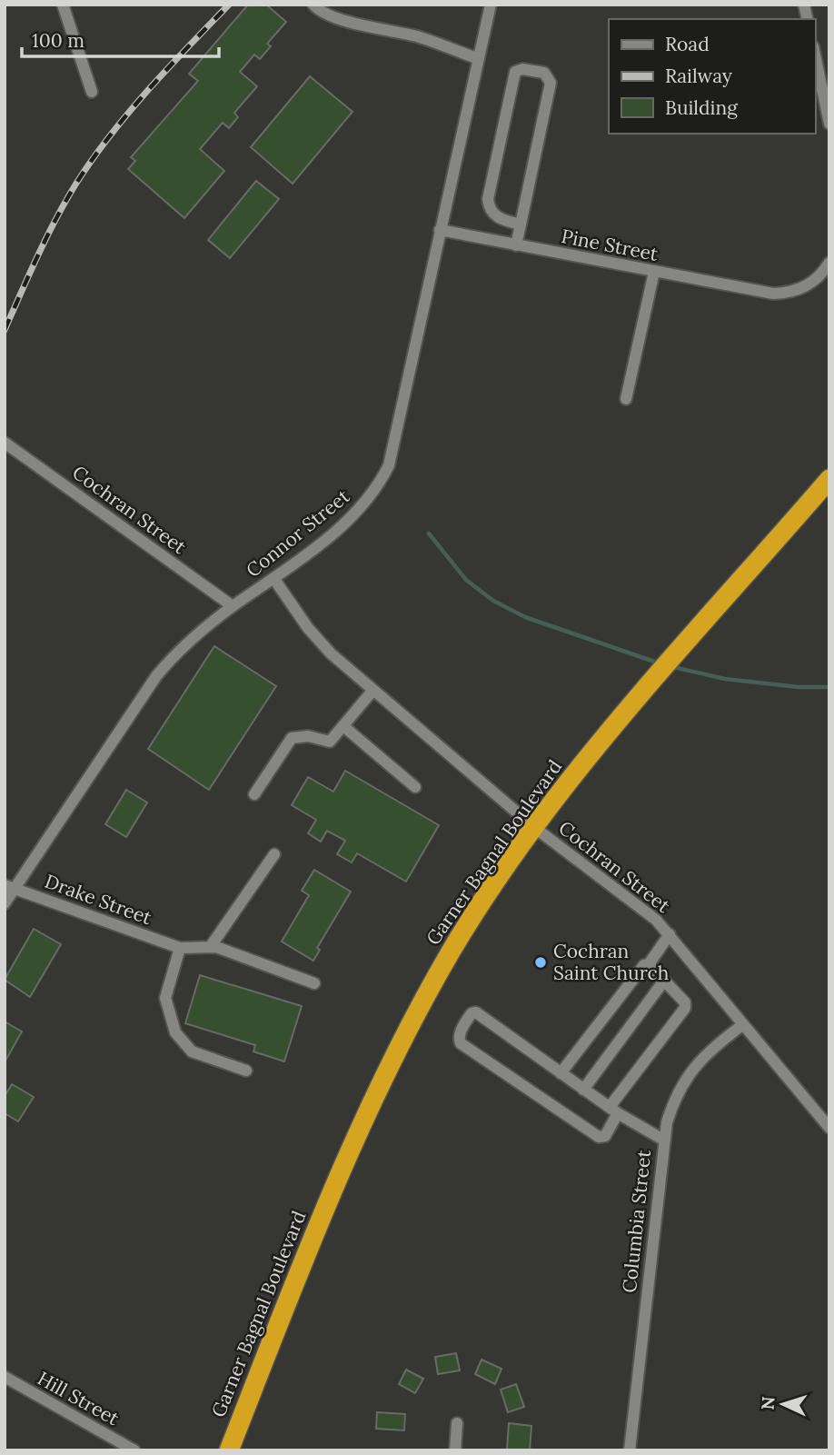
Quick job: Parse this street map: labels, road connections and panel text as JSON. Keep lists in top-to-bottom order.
{
  "streets": {
    "highway": ["Garner Bagnal Boulevard"],
    "street": [
      "Pine Street",
      "Cochran Street",
      "Connor Street",
      "Drake Street",
      "Columbia Street",
      "Hill Street"
    ]
  },
  "crossings": [
    ["Pine Street", "Connor Street"],
    ["Cochran Street", "Connor Street"],
    ["Cochran Street", "Garner Bagnal Boulevard"],
    ["Cochran Street", "Columbia Street"],
    ["Connor Street", "Drake Street"]
  ],
  "places": ["Cochran Saint Church"],
  "legend": ["Road", "Railway", "Building"],
  "scale_bar": "100 m",
  "north": "left"
}
